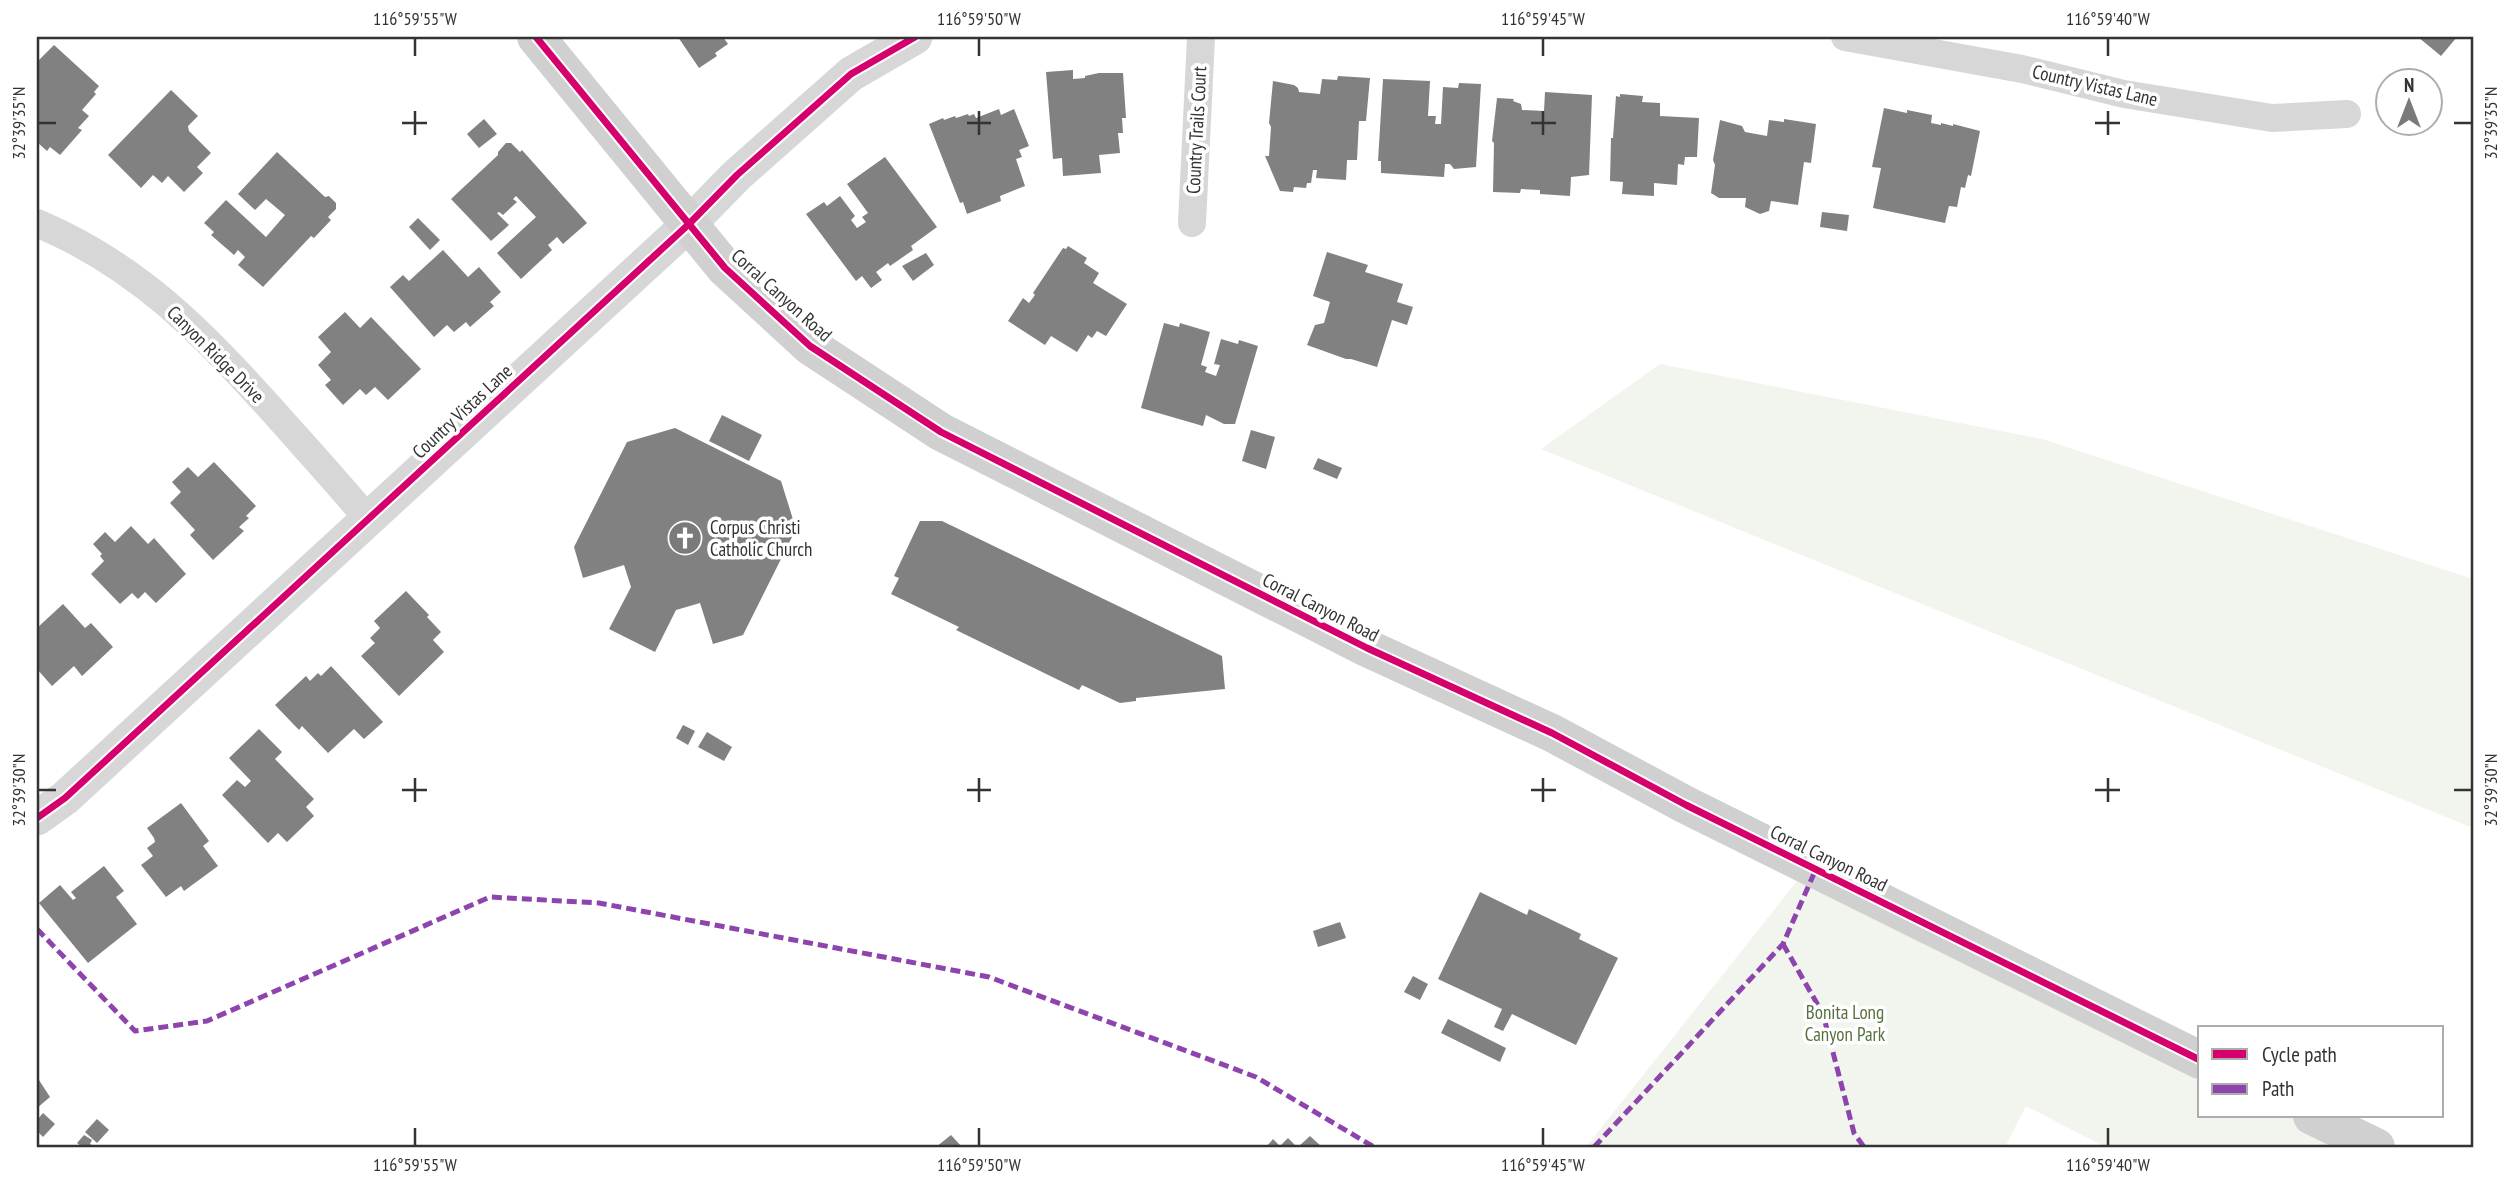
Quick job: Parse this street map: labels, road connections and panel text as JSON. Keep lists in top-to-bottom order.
{
  "streets": {
    "main road": ["Corral Canyon Road"],
    "street": ["Country Vistas Lane", "Country Trails Court", "Canyon Ridge Drive"]
  },
  "crossings": [
    ["Country Vistas Lane", "Corral Canyon Road"],
    ["Country Vistas Lane", "Canyon Ridge Drive"]
  ],
  "parks": ["Bonita Long Canyon Park"],
  "places": {
    "church": ["Corpus Christi Catholic Church"]
  },
  "legend": ["Cycle path", "Path"],
  "north": "top",
  "coordinates": [
    "116°59'55\"W",
    "116°59'50\"W",
    "116°59'45\"W",
    "116°59'40\"W",
    "32°39'35\"N",
    "32°39'30\"N"
  ]
}
